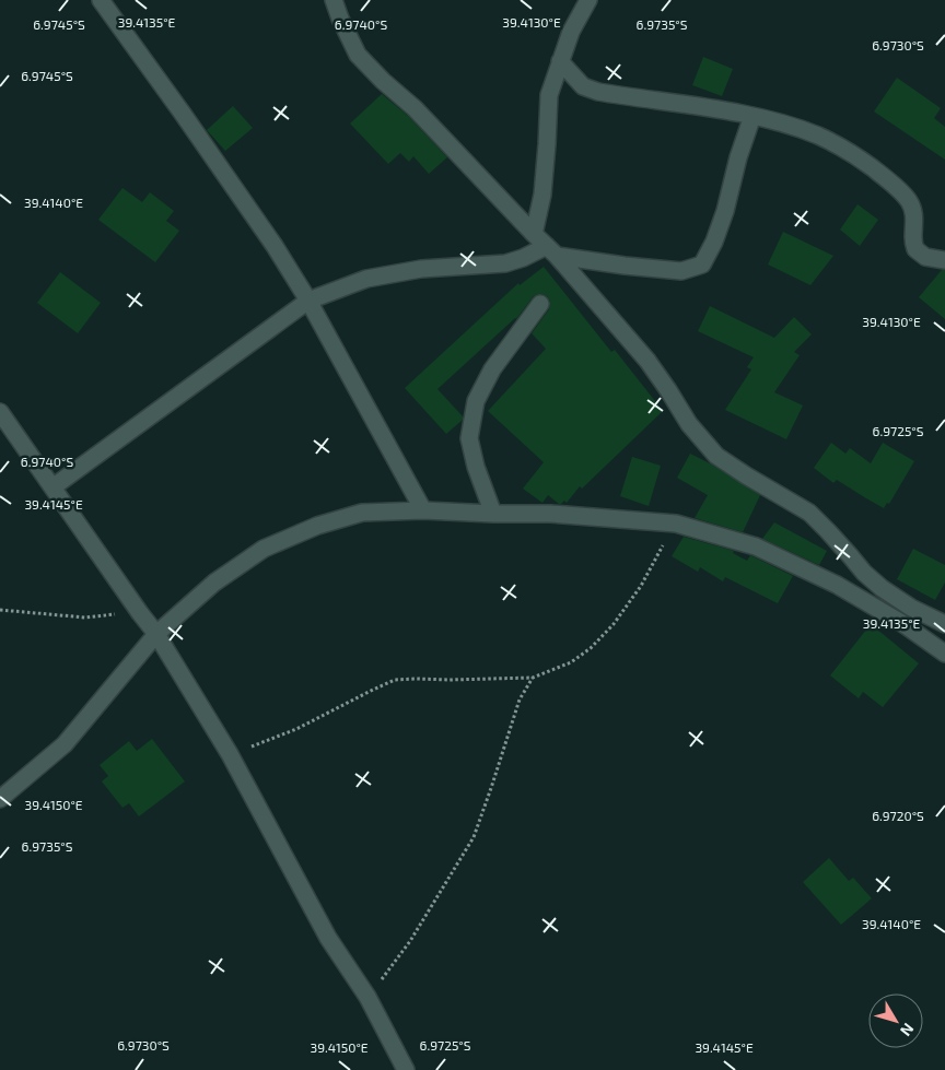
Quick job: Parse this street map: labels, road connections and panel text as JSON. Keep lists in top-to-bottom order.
{
  "north": "bottom right",
  "coordinates": [
    "39.4135°E",
    "39.4130°E",
    "6.9735°S",
    "6.9745°S",
    "6.9740°S",
    "6.9730°S",
    "39.4140°E",
    "6.9725°S",
    "39.4145°E",
    "39.4150°E",
    "6.9720°S"
  ]
}
